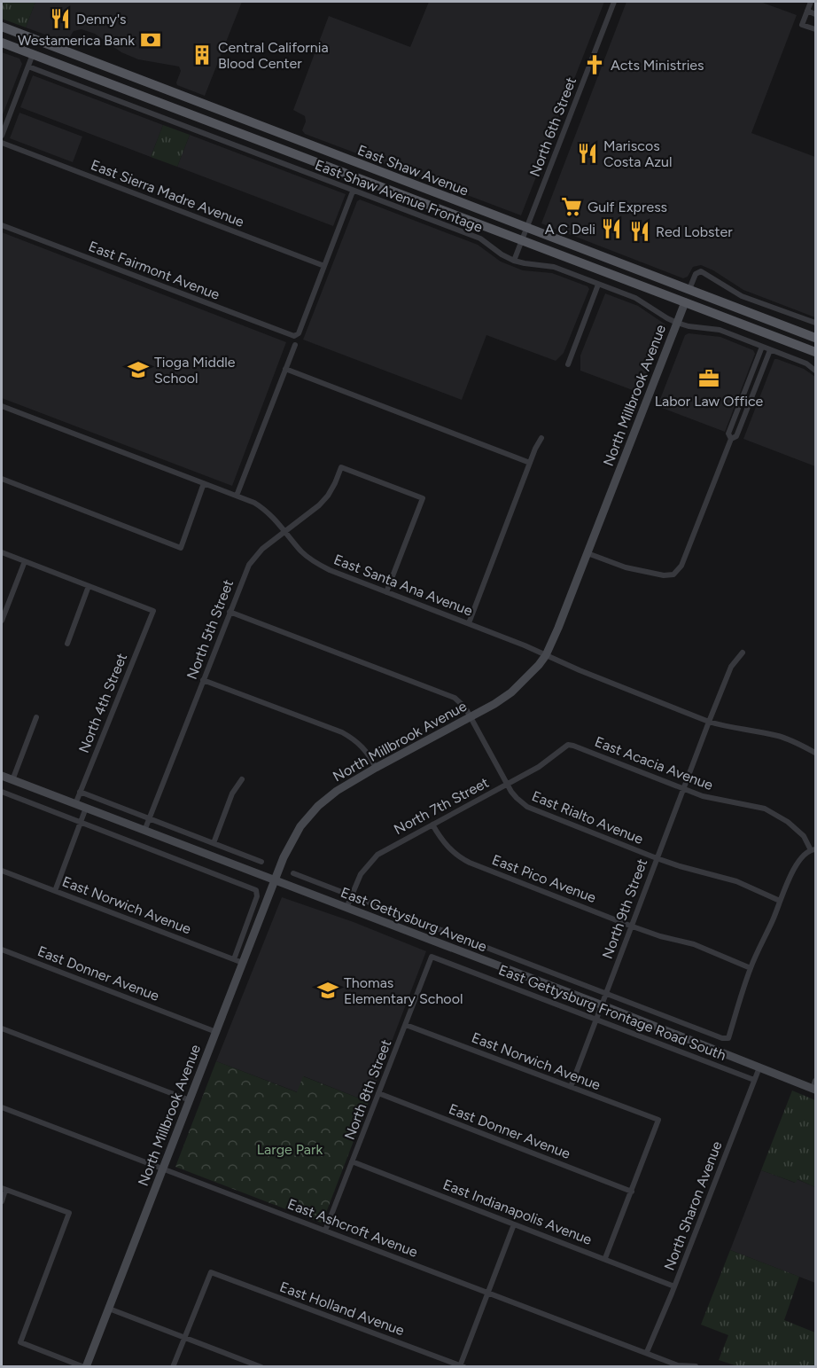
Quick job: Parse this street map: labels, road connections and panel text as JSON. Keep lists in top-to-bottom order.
{
  "streets": {
    "main road": ["East Shaw Avenue"],
    "street": [
      "North 6th Street",
      "East Sierra Madre Avenue",
      "East Shaw Avenue Frontage",
      "East Fairmont Avenue",
      "North Millbrook Avenue",
      "East Santa Ana Avenue",
      "North 5th Street",
      "North 4th Street",
      "East Acacia Avenue",
      "North 7th Street",
      "East Rialto Avenue",
      "East Pico Avenue",
      "East Norwich Avenue",
      "North 9th Street",
      "East Gettysburg Avenue",
      "East Donner Avenue",
      "East Gettysburg Frontage Road South",
      "North 8th Street",
      "North Sharon Avenue",
      "East Indianapolis Avenue",
      "East Ashcroft Avenue",
      "East Holland Avenue"
    ]
  },
  "crossings": [
    ["North 6th Street", "East Shaw Avenue"],
    ["North 6th Street", "East Shaw Avenue Frontage"],
    ["East Shaw Avenue", "North Millbrook Avenue"],
    ["East Sierra Madre Avenue", "East Fairmont Avenue"],
    ["East Shaw Avenue Frontage", "North Millbrook Avenue"],
    ["North Millbrook Avenue", "East Santa Ana Avenue"],
    ["North Millbrook Avenue", "East Rialto Avenue"],
    ["North Millbrook Avenue", "East Norwich Avenue"],
    ["North Millbrook Avenue", "East Gettysburg Avenue"],
    ["North Millbrook Avenue", "East Donner Avenue"],
    ["North Millbrook Avenue", "East Ashcroft Avenue"],
    ["East Santa Ana Avenue", "North 5th Street"],
    ["East Santa Ana Avenue", "North 9th Street"],
    ["North 5th Street", "East Rialto Avenue"],
    ["North 5th Street", "East Gettysburg Avenue"],
    ["North 4th Street", "East Gettysburg Avenue"],
    ["East Acacia Avenue", "North 7th Street"],
    ["East Acacia Avenue", "North 9th Street"],
    ["North 7th Street", "East Rialto Avenue"],
    ["North 7th Street", "East Pico Avenue"],
    ["North 7th Street", "East Gettysburg Avenue"],
    ["East Rialto Avenue", "North 9th Street"],
    ["East Pico Avenue", "North 9th Street"],
    ["East Norwich Avenue", "North 9th Street"],
    ["East Norwich Avenue", "East Donner Avenue"],
    ["East Norwich Avenue", "North 8th Street"],
    ["North 9th Street", "East Gettysburg Avenue"],
    ["North 9th Street", "East Gettysburg Frontage Road South"],
    ["East Gettysburg Avenue", "North Sharon Avenue"],
    ["East Donner Avenue", "North 8th Street"],
    ["East Gettysburg Frontage Road South", "North 8th Street"],
    ["East Gettysburg Frontage Road South", "North Sharon Avenue"],
    ["North 8th Street", "East Indianapolis Avenue"],
    ["North 8th Street", "East Ashcroft Avenue"],
    ["North Sharon Avenue", "East Indianapolis Avenue"],
    ["North Sharon Avenue", "East Ashcroft Avenue"]
  ],
  "parks": ["Large Park"],
  "places": {
    "restaurant": [
      "Denny's",
      "Mariscos Costa Azul",
      "A C Deli",
      "Red Lobster"
    ],
    "bank": ["Westamerica Bank"],
    "building": ["Central California Blood Center"],
    "church": ["Acts Ministries"],
    "supermarket": ["Gulf Express"],
    "school or university": ["Tioga Middle School", "Thomas Elementary School"],
    "office": ["Labor Law Office"]
  }
}
